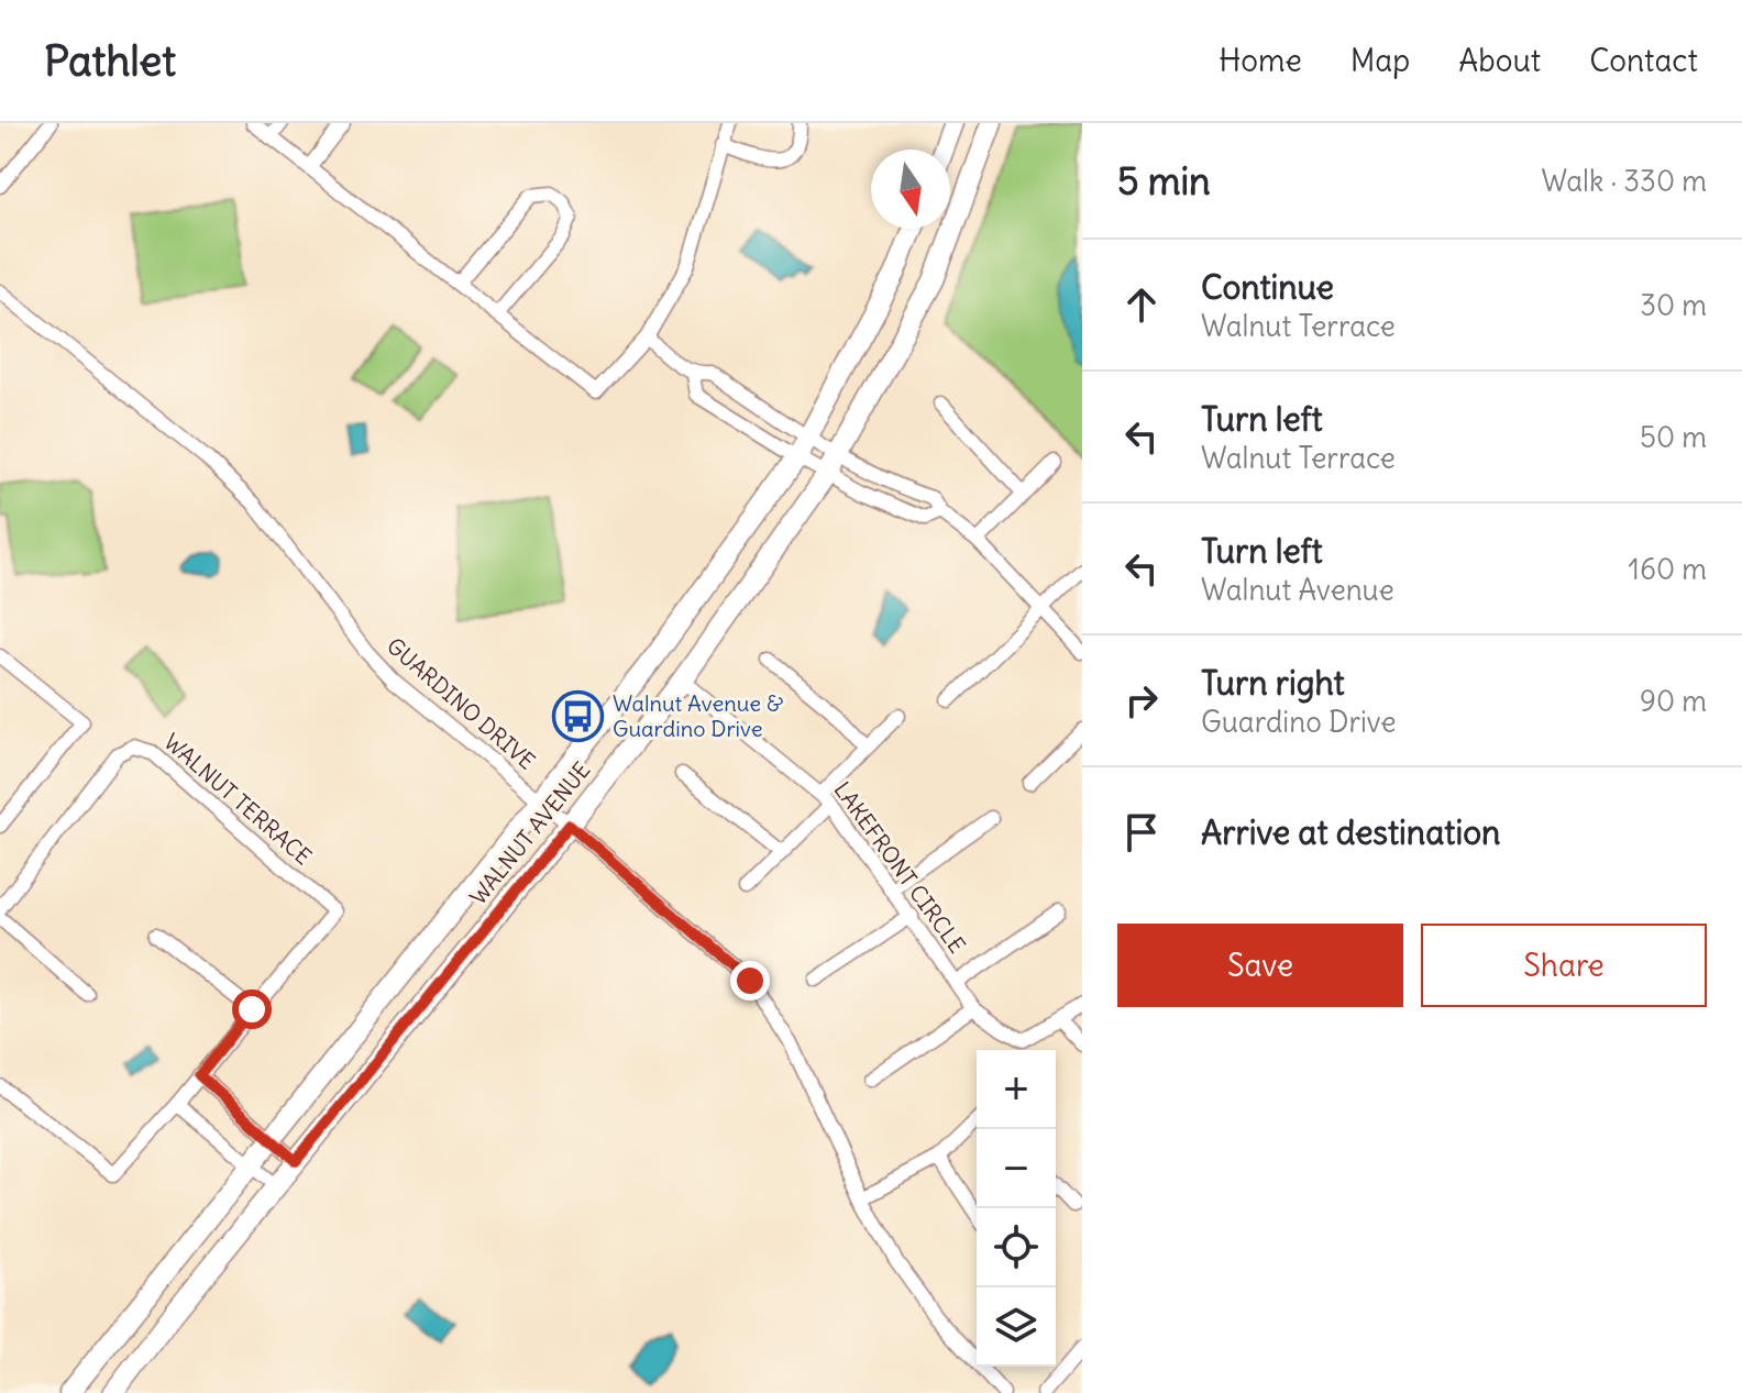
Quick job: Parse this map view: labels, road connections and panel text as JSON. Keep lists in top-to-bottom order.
{
  "streets": {
    "main road": ["WALNUT AVENUE"],
    "street": ["GUARDINO DRIVE", "WALNUT TERRACE", "LAKEFRONT CIRCLE"]
  },
  "crossings": [
    ["GUARDINO DRIVE", "WALNUT AVENUE"],
    ["WALNUT AVENUE", "LAKEFRONT CIRCLE"]
  ],
  "places": {
    "bus stop": ["Walnut Avenue & Guardino Drive"]
  },
  "north": "bottom",
  "page": {
    "header": "Pathlet",
    "nav": [
      "Home",
      "Map",
      "About",
      "Contact"
    ],
    "heading": ["5 min", "Walk · 330 m"],
    "list": [
      ["Continue", "Walnut Terrace", "30 m"],
      ["Turn left", "Walnut Terrace", "50 m"],
      ["Turn left", "Walnut Avenue", "160 m"],
      ["Turn right", "Guardino Drive", "90 m"],
      "Arrive at destination"
    ],
    "buttons": ["Save", "Share"],
    "map_buttons": ["+", "−"]
  }
}
